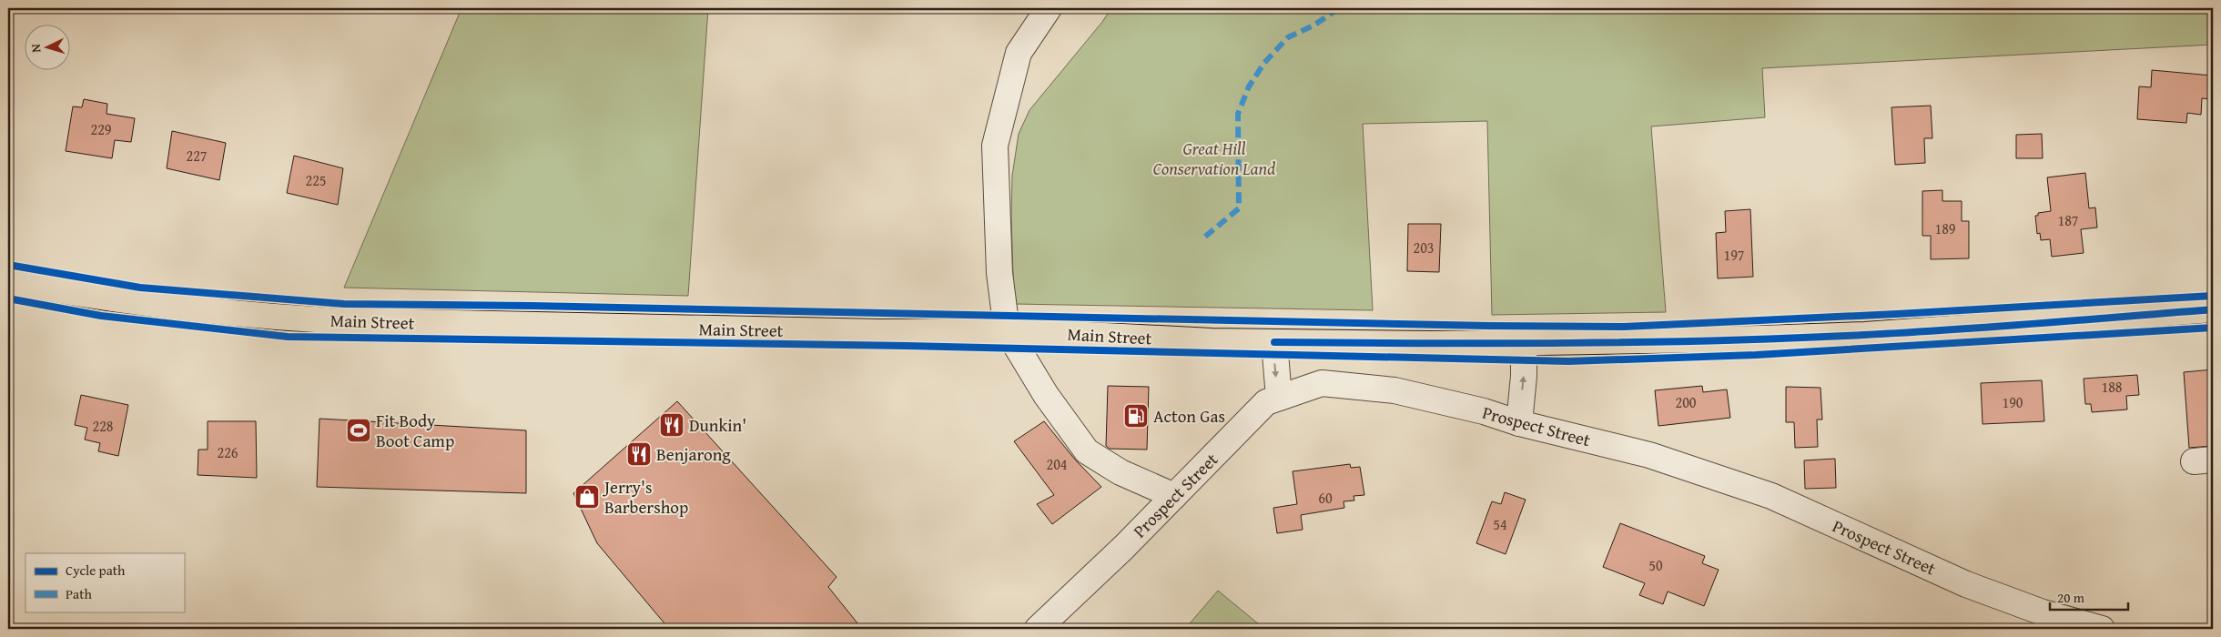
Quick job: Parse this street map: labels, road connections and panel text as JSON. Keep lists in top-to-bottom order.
{
  "streets": {
    "main road": ["Main Street"],
    "street": ["Prospect Street"]
  },
  "parks": ["Great Hill Conservation Land"],
  "places": {
    "fuel station": ["Acton Gas"],
    "restaurant": ["Dunkin'", "Benjarong"],
    "sports": ["Fit Body Boot Camp"],
    "shop": ["Jerry's Barbershop"]
  },
  "house_numbers": [
    "229",
    "227",
    "225",
    "187",
    "189",
    "203",
    "197",
    "188",
    "200",
    "190",
    "228",
    "226",
    "204",
    "60",
    "54",
    "50"
  ],
  "legend": ["Cycle path", "Path"],
  "scale_bar": "20 m",
  "north": "left"
}
